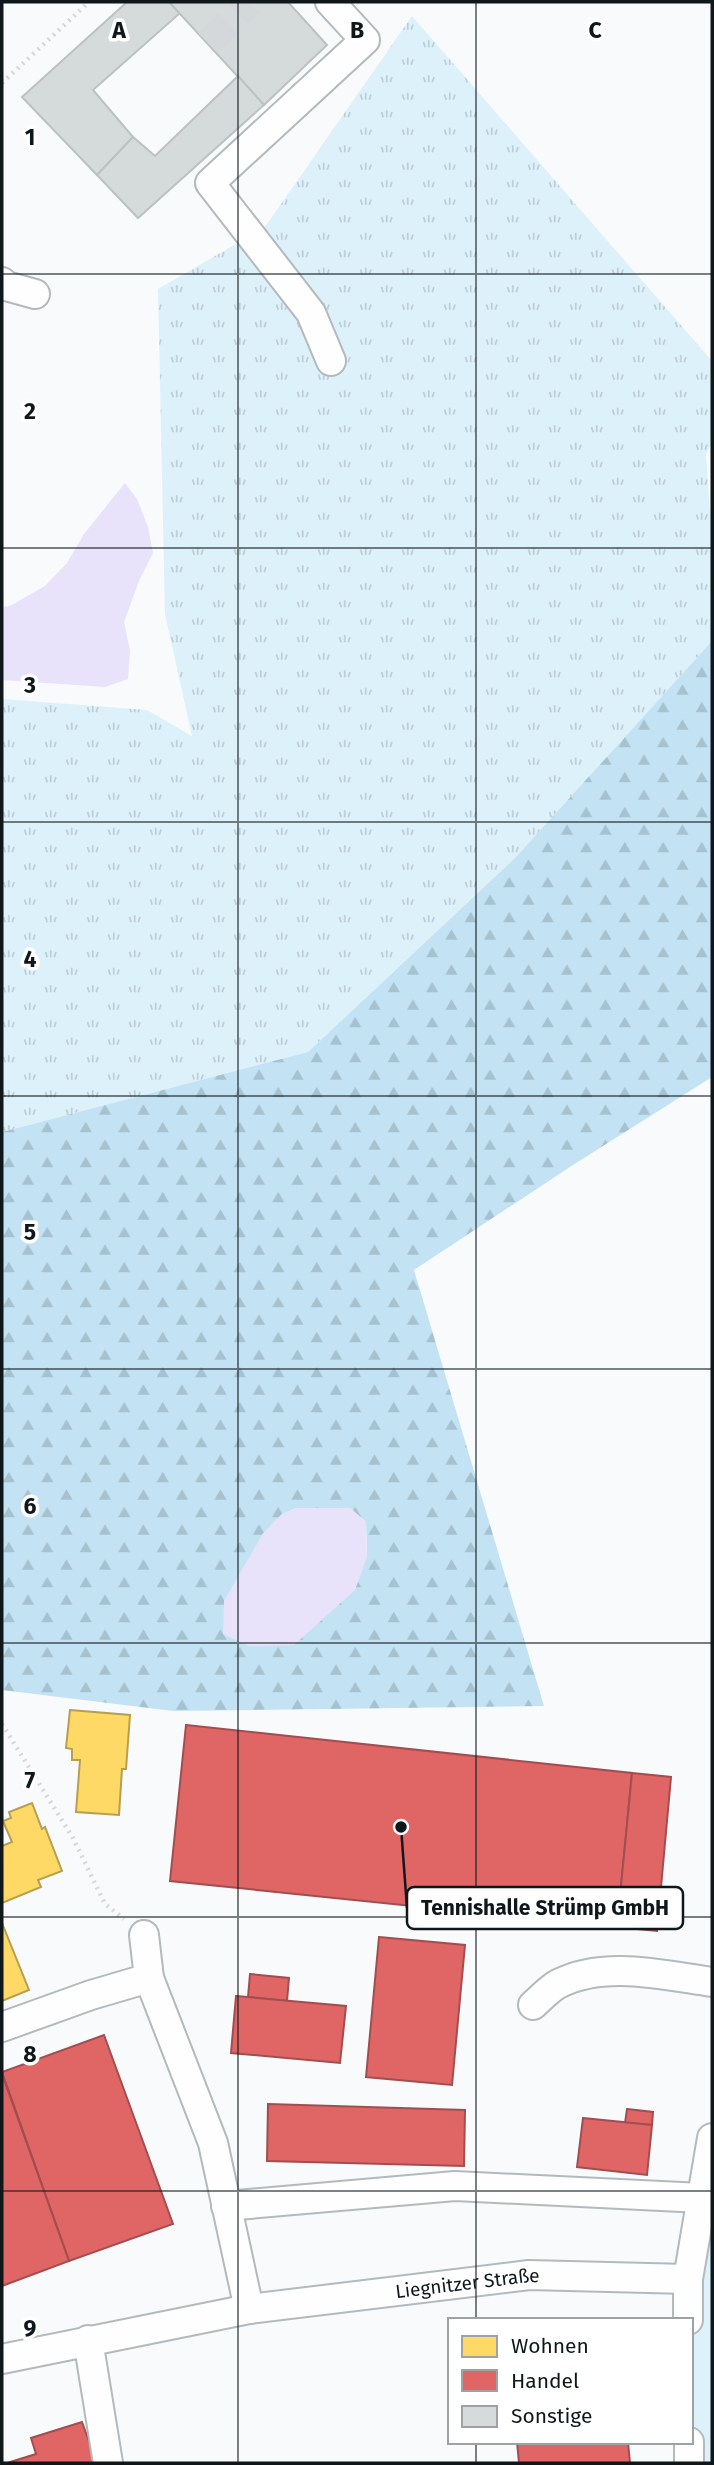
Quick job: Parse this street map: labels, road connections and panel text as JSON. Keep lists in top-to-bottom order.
{
  "streets": {
    "street": ["Liegnitzer Straße"]
  },
  "places": ["Tennishalle Strümp GmbH"],
  "legend": ["Wohnen", "Handel", "Sonstige"],
  "grid": {
    "columns": ["A", "B", "C"],
    "rows": [
      "1",
      "2",
      "3",
      "4",
      "5",
      "6",
      "7",
      "8",
      "9"
    ]
  }
}
